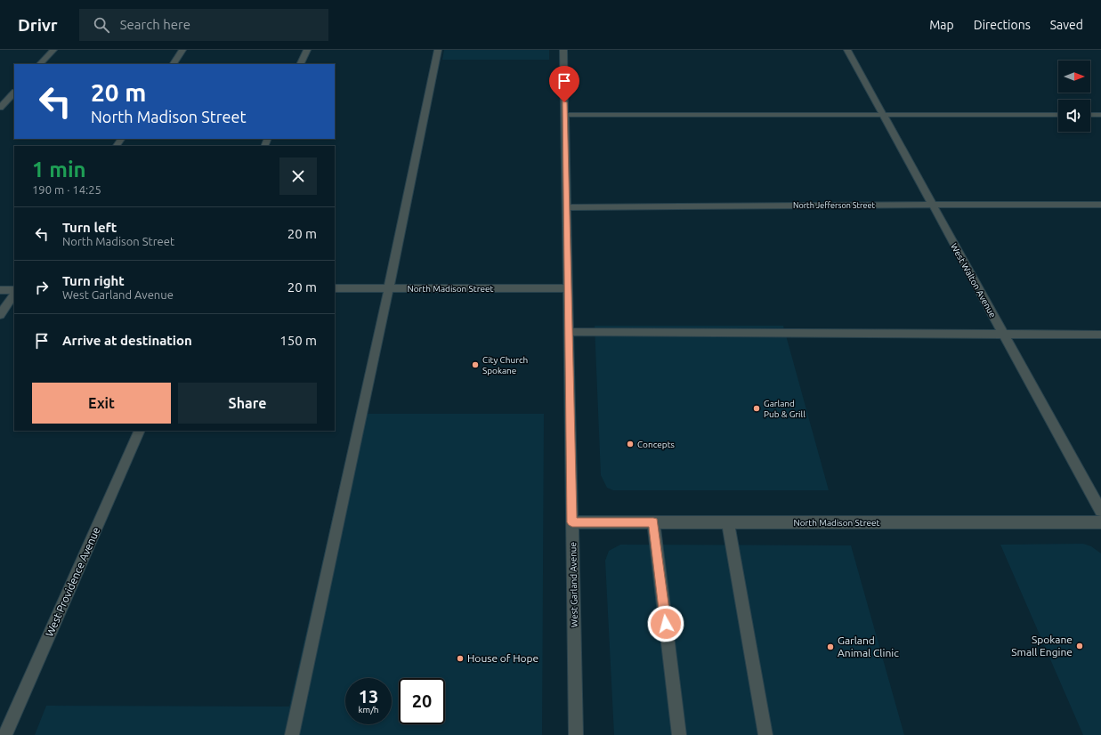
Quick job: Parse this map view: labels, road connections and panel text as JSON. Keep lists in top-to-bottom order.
{
  "streets": {
    "street": [
      "North Jefferson Street",
      "West Walton Avenue",
      "North Madison Street",
      "West Providence Avenue",
      "West Garland Avenue"
    ]
  },
  "crossings": [
    ["North Jefferson Street", "West Walton Avenue"],
    ["North Jefferson Street", "West Garland Avenue"],
    ["North Madison Street", "West Garland Avenue"]
  ],
  "places": [
    "City Church Spokane",
    "Garland Pub & Grill",
    "Concepts",
    "Spokane Small Engine",
    "Garland Animal Clinic",
    "House of Hope"
  ],
  "north": "right",
  "page": {
    "header": "Drivr",
    "search": "Search here",
    "nav": ["Map", "Directions", "Saved"],
    "turn": ["20 m", "North Madison Street"],
    "heading": ["1 min", "190 m · 14:25"],
    "list": [
      {
        "name": "Turn left",
        "note": "North Madison Street",
        "value": "20 m"
      },
      {
        "name": "Turn right",
        "note": "West Garland Avenue",
        "value": "20 m"
      },
      {
        "name": "Arrive at destination",
        "value": "150 m"
      }
    ],
    "buttons": ["Exit", "Share"],
    "speed": "13 km/h",
    "limit": "20"
  }
}
